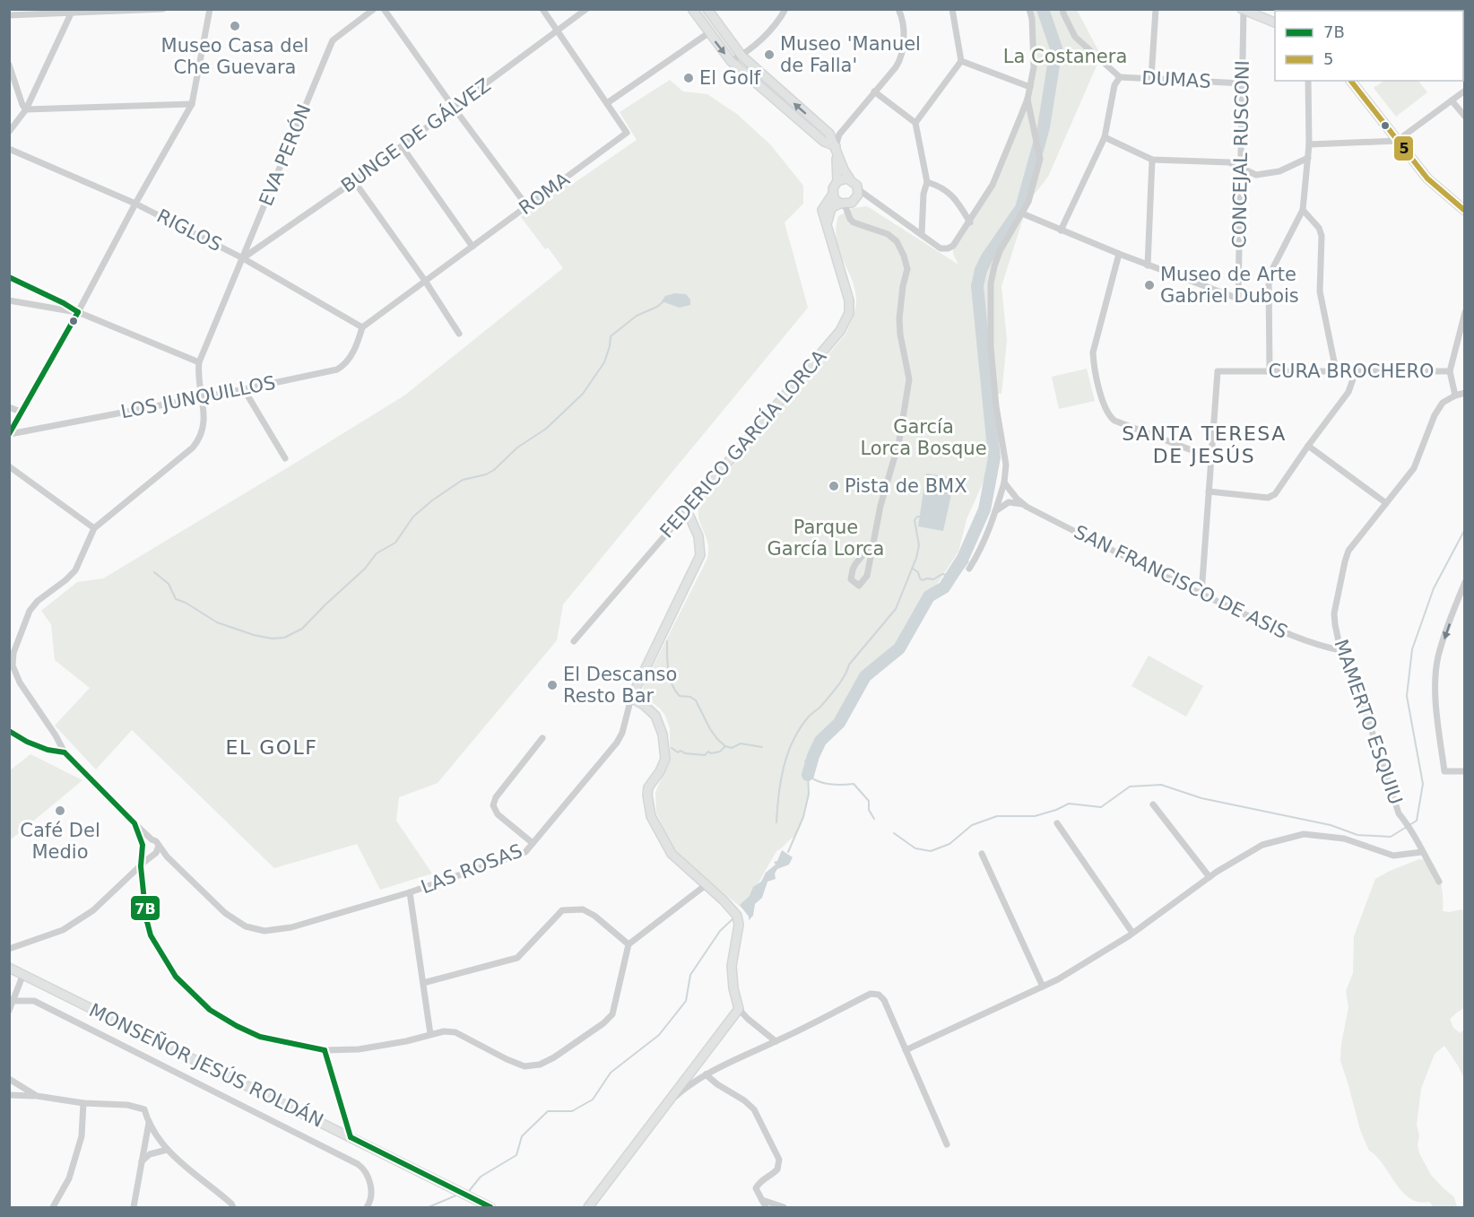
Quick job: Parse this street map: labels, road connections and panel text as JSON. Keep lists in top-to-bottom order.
{
  "streets": {
    "street": [
      "DUMAS",
      "BUNGE DE GÁLVEZ",
      "CONCEJAL RUSCONI",
      "EVA PERÓN",
      "ROMA",
      "RIGLOS",
      "CURA BROCHERO",
      "LOS JUNQUILLOS",
      "FEDERICO GARCÍA LORCA",
      "SAN FRANCISCO DE ASIS",
      "MAMERTO ESQUIU",
      "LAS ROSAS",
      "MONSEÑOR JESÚS ROLDÁN"
    ]
  },
  "crossings": [
    ["DUMAS", "CONCEJAL RUSCONI"],
    ["BUNGE DE GÁLVEZ", "EVA PERÓN"],
    ["BUNGE DE GÁLVEZ", "ROMA"],
    ["BUNGE DE GÁLVEZ", "RIGLOS"],
    ["EVA PERÓN", "RIGLOS"],
    ["ROMA", "RIGLOS"],
    ["ROMA", "LOS JUNQUILLOS"],
    ["RIGLOS", "LOS JUNQUILLOS"],
    ["CURA BROCHERO", "MAMERTO ESQUIU"],
    ["FEDERICO GARCÍA LORCA", "LAS ROSAS"],
    ["SAN FRANCISCO DE ASIS", "MAMERTO ESQUIU"]
  ],
  "districts": ["SANTA TERESA DE JESÚS", "EL GOLF"],
  "parks": ["La Costanera", "García Lorca Bosque", "Parque García Lorca"],
  "places": [
    "Museo Casa del Che Guevara",
    "Museo 'Manuel de Falla'",
    "El Golf",
    "Museo de Arte Gabriel Dubois",
    "Pista de BMX",
    "El Descanso Resto Bar",
    "Café Del Medio"
  ],
  "lines": ["transit line 5", "transit line 7B"],
  "legend": ["7B", "5"]
}
